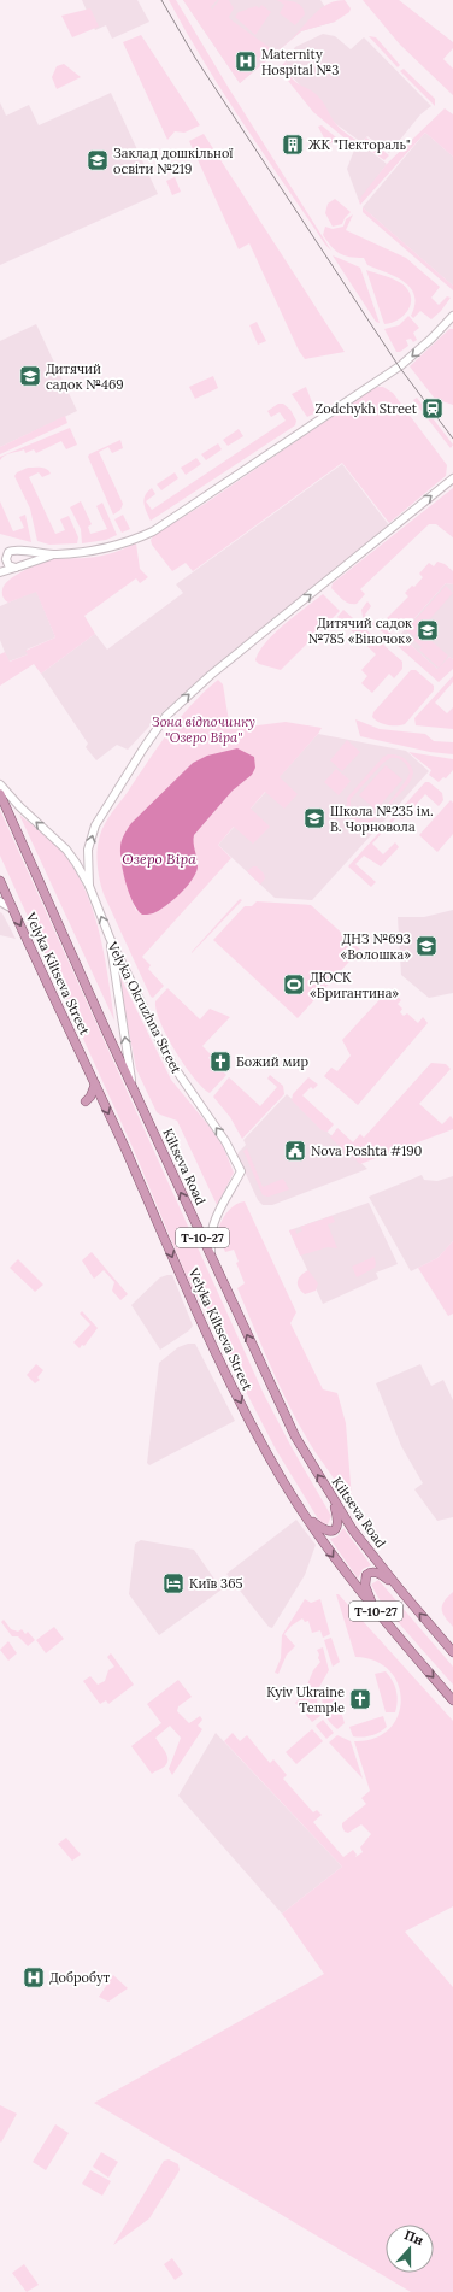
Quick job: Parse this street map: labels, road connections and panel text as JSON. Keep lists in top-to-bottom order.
{
  "streets": {
    "highway": ["Velyka Kiltseva Street", "Kiltseva Road", "Т-10-27"],
    "main road": ["Velyka Okruzhna Street"]
  },
  "crossings": [
    ["Velyka Okruzhna Street", "Kiltseva Road"]
  ],
  "one_way": ["Velyka Kiltseva Street", "Kiltseva Road"],
  "water": ["Озеро Віра"],
  "parks": ["Зона відпочинку \"Озеро Віра\""],
  "places": {
    "hospital": ["Maternity Hospital №3", "Добробут"],
    "building": ["ЖК \"Пектораль\""],
    "school or university": [
      "Заклад дошкільної освіти №219",
      "Дитячий садок №469",
      "Дитячий садок №785 «Віночок»",
      "Школа №235 ім. В. Чорновола",
      "ДНЗ №693 «Волошка»"
    ],
    "station": ["Zodchykh Street"],
    "sports": ["ДЮСК «Бригантина»"],
    "church": ["Божий мир", "Kyiv Ukraine Temple"],
    "public building": ["Nova Poshta #190"],
    "hotel": ["Київ 365"]
  },
  "north": "top"
}
